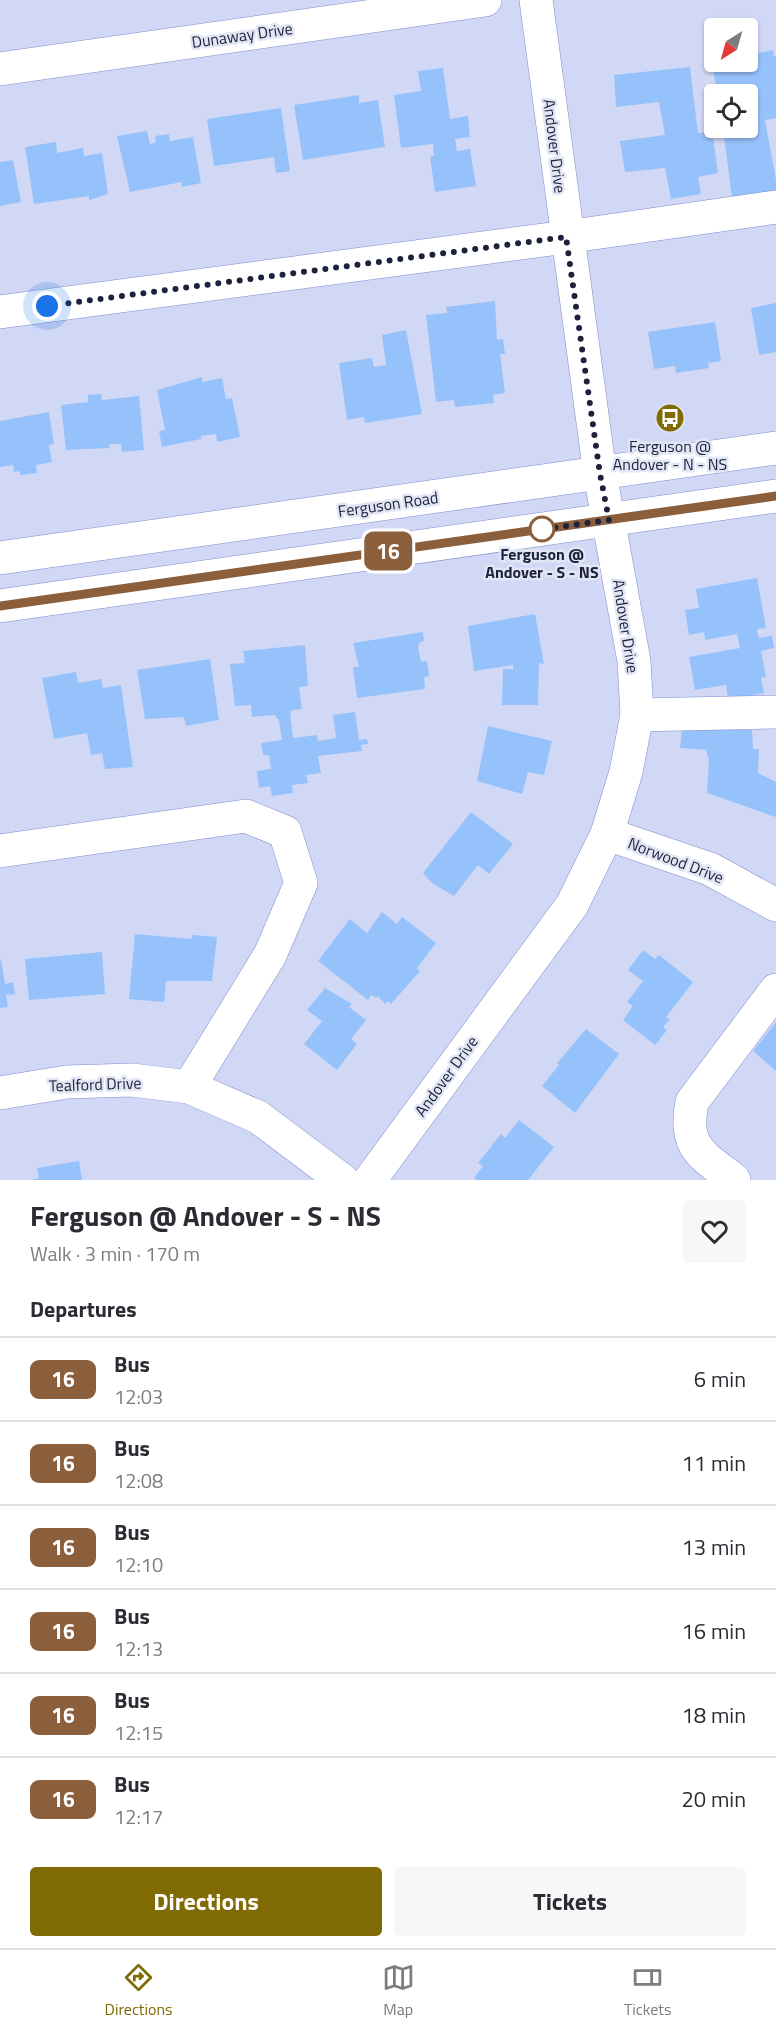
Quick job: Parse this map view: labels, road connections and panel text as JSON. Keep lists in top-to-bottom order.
{
  "streets": {
    "street": [
      "Dunaway Drive",
      "Andover Drive",
      "Ferguson Road",
      "Norwood Drive",
      "Tealford Drive"
    ]
  },
  "crossings": [
    ["Andover Drive", "Ferguson Road"],
    ["Andover Drive", "Norwood Drive"]
  ],
  "places": {
    "bus stop": ["Ferguson @ Andover - N - NS"],
    "other": ["Ferguson @ Andover - S - NS"]
  },
  "lines": ["bus line 16"],
  "north": "bottom left",
  "page": {
    "on_map": "16",
    "heading": [
      ["Ferguson @ Andover - S - NS", "Walk · 3 min · 170 m"],
      "Departures"
    ],
    "list": [
      {
        "mark": "16",
        "name": "Bus",
        "note": "12:03",
        "value": "6 min"
      },
      {
        "mark": "16",
        "name": "Bus",
        "note": "12:08",
        "value": "11 min"
      },
      {
        "mark": "16",
        "name": "Bus",
        "note": "12:10",
        "value": "13 min"
      },
      {
        "mark": "16",
        "name": "Bus",
        "note": "12:13",
        "value": "16 min"
      },
      {
        "mark": "16",
        "name": "Bus",
        "note": "12:15",
        "value": "18 min"
      },
      {
        "mark": "16",
        "name": "Bus",
        "note": "12:17",
        "value": "20 min"
      }
    ],
    "buttons": ["Directions", "Tickets"],
    "tabs": ["Directions", "Map", "Tickets"]
  }
}
